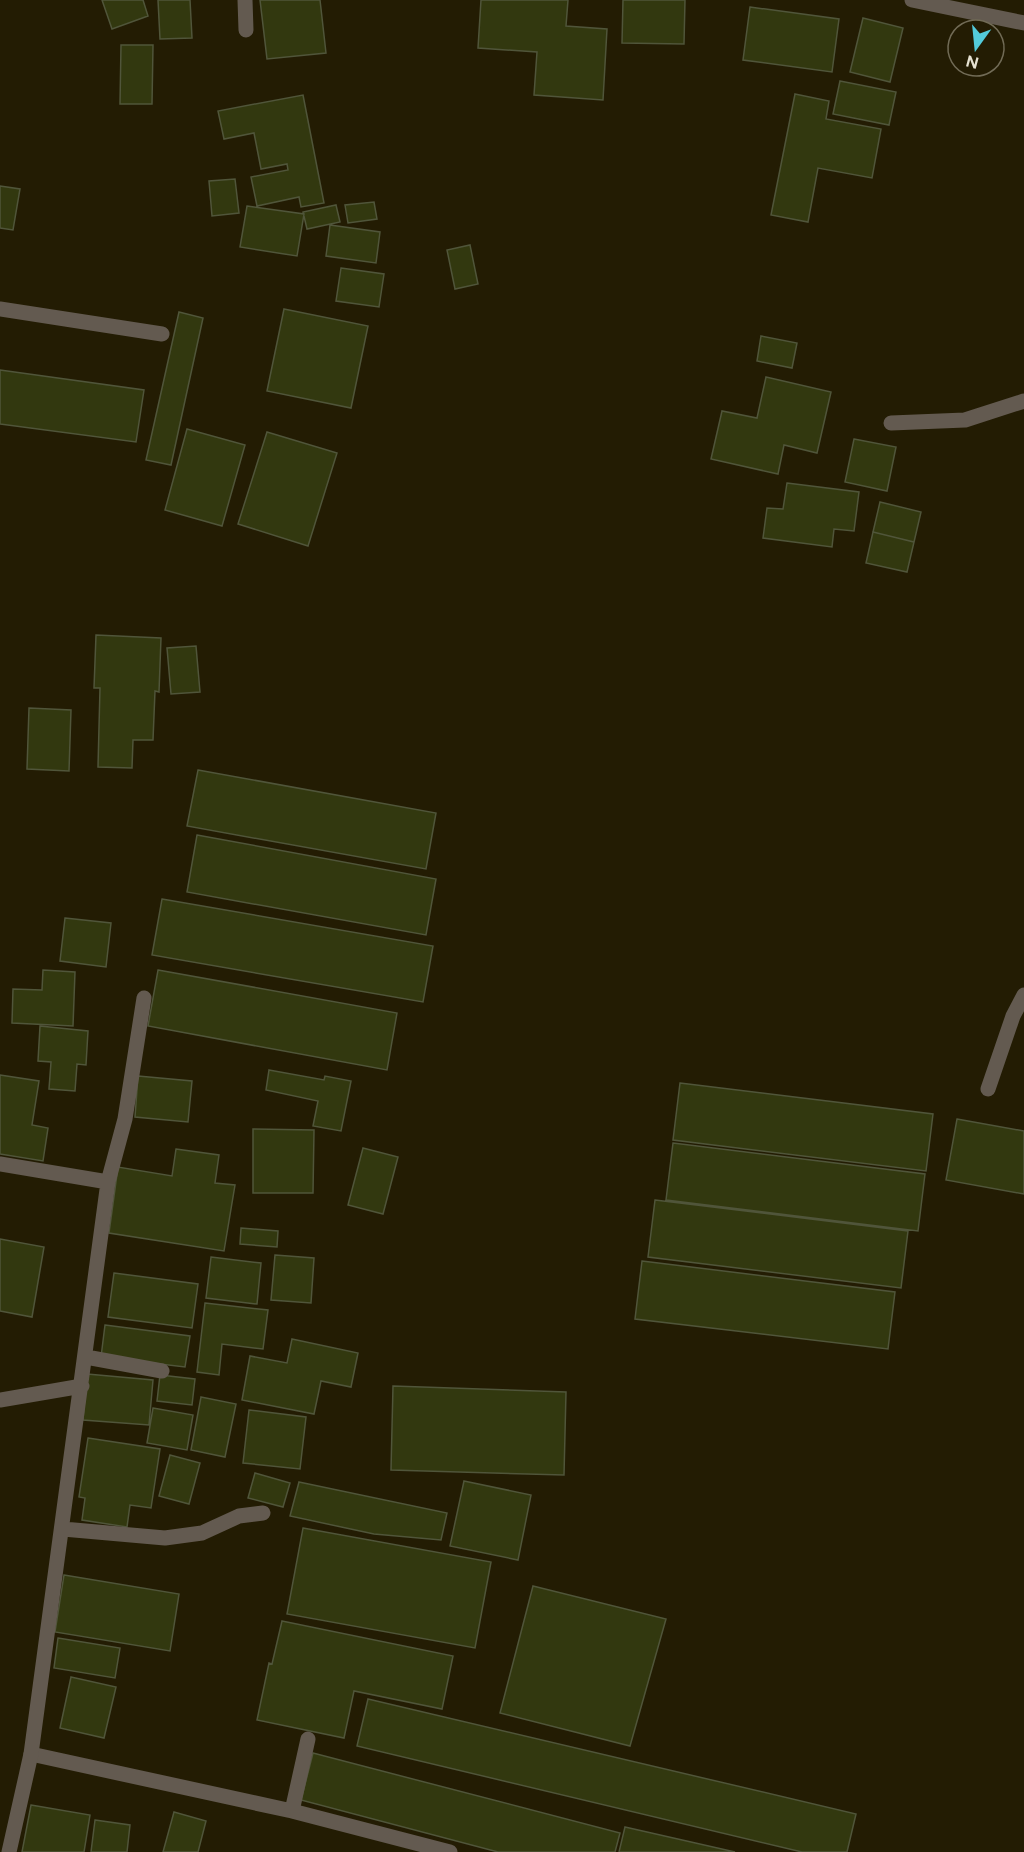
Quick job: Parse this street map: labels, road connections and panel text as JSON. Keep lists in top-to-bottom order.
{
  "north": "bottom"
}
